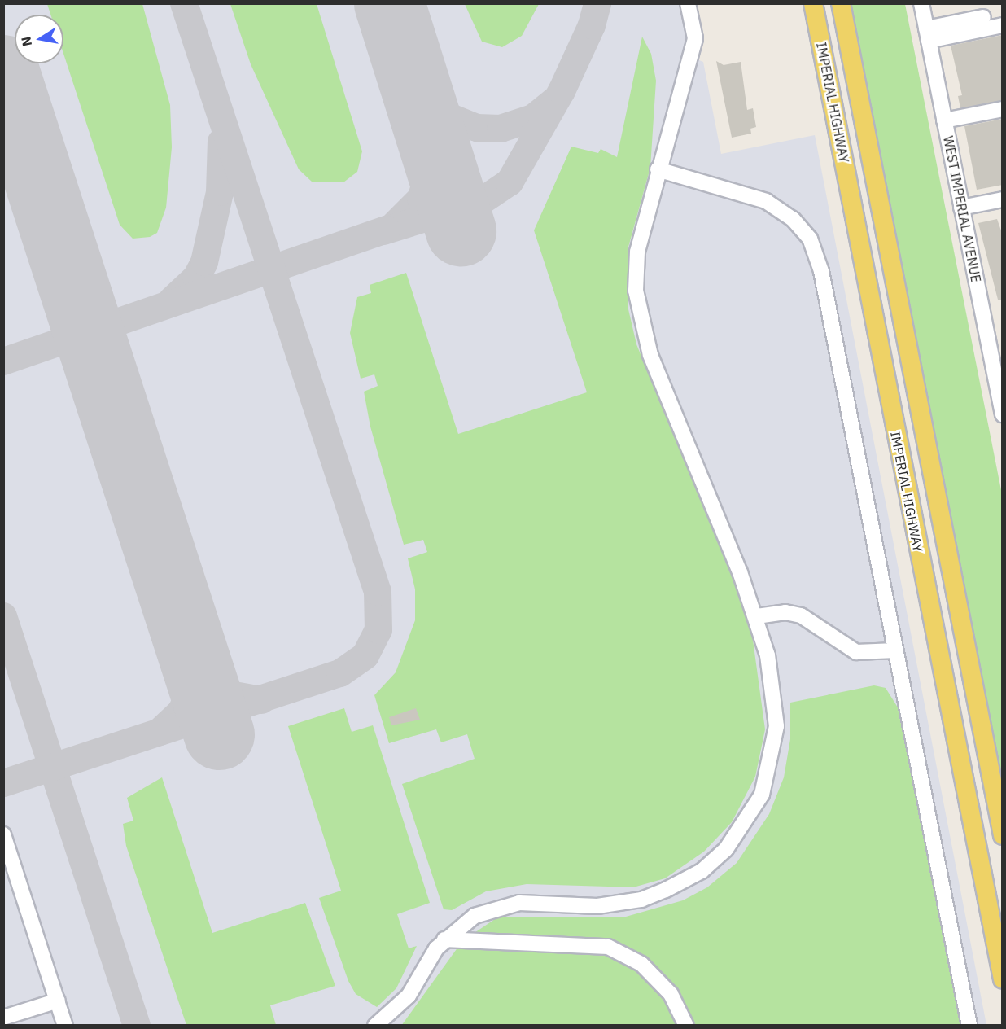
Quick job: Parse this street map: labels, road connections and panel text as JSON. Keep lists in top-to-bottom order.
{
  "streets": {
    "main road": ["IMPERIAL HIGHWAY"],
    "street": ["WEST IMPERIAL AVENUE"]
  },
  "north": "left"
}
